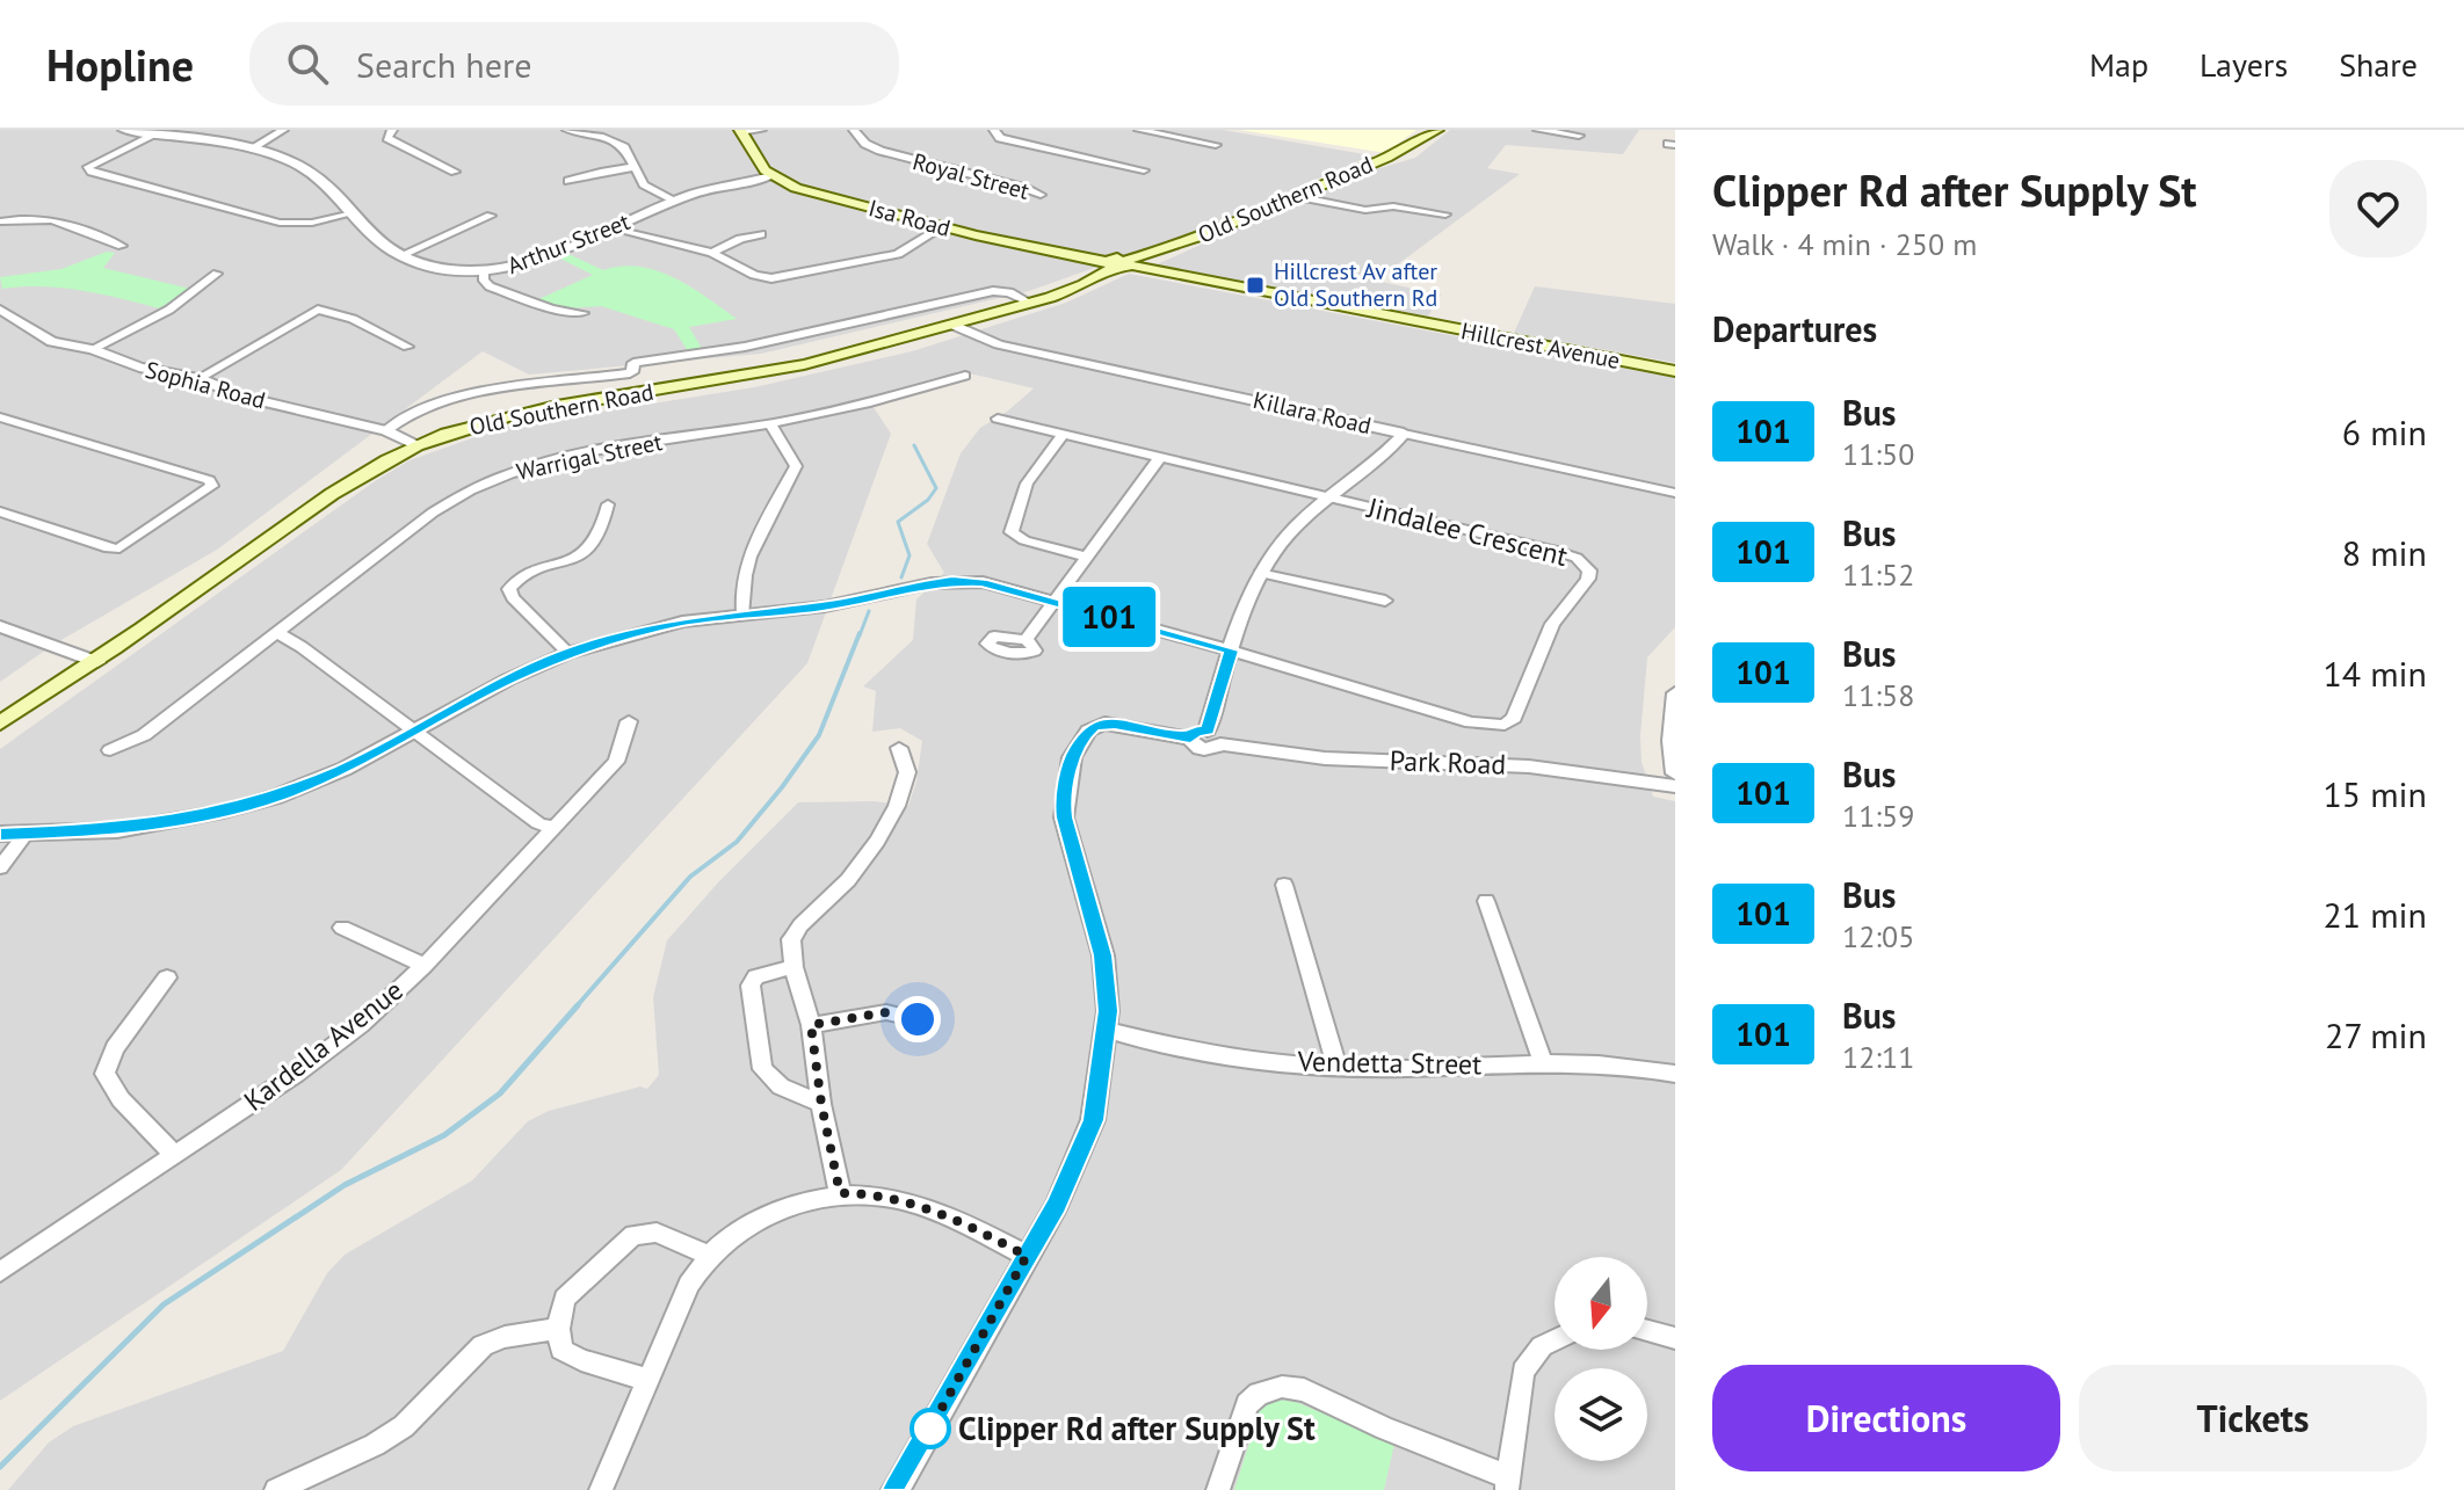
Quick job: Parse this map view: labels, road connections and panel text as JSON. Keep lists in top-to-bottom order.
{
  "streets": {
    "main road": ["Old Southern Road", "Isa Road", "Hillcrest Avenue"],
    "street": [
      "Royal Street",
      "Arthur Street",
      "Sophia Road",
      "Killara Road",
      "Warrigal Street",
      "Jindalee Crescent",
      "Park Road",
      "Kardella Avenue",
      "Vendetta Street"
    ]
  },
  "crossings": [
    ["Old Southern Road", "Isa Road"],
    ["Old Southern Road", "Hillcrest Avenue"],
    ["Old Southern Road", "Sophia Road"],
    ["Old Southern Road", "Killara Road"],
    ["Isa Road", "Arthur Street"],
    ["Isa Road", "Hillcrest Avenue"],
    ["Park Road", "Vendetta Street"]
  ],
  "places": {
    "transit": ["Hillcrest Av after Old Southern Rd"],
    "other": ["Clipper Rd after Supply St"]
  },
  "lines": ["bus line 101"],
  "north": "bottom",
  "page": {
    "header": "Hopline",
    "search": "Search here",
    "nav": ["Map", "Layers", "Share"],
    "on_map": "101",
    "heading": [
      ["Clipper Rd after Supply St", "Walk · 4 min · 250 m"],
      "Departures"
    ],
    "list": [
      {
        "mark": "101",
        "name": "Bus",
        "note": "11:50",
        "value": "6 min"
      },
      {
        "mark": "101",
        "name": "Bus",
        "note": "11:52",
        "value": "8 min"
      },
      {
        "mark": "101",
        "name": "Bus",
        "note": "11:58",
        "value": "14 min"
      },
      {
        "mark": "101",
        "name": "Bus",
        "note": "11:59",
        "value": "15 min"
      },
      {
        "mark": "101",
        "name": "Bus",
        "note": "12:05",
        "value": "21 min"
      },
      {
        "mark": "101",
        "name": "Bus",
        "note": "12:11",
        "value": "27 min"
      }
    ],
    "buttons": ["Directions", "Tickets"]
  }
}
